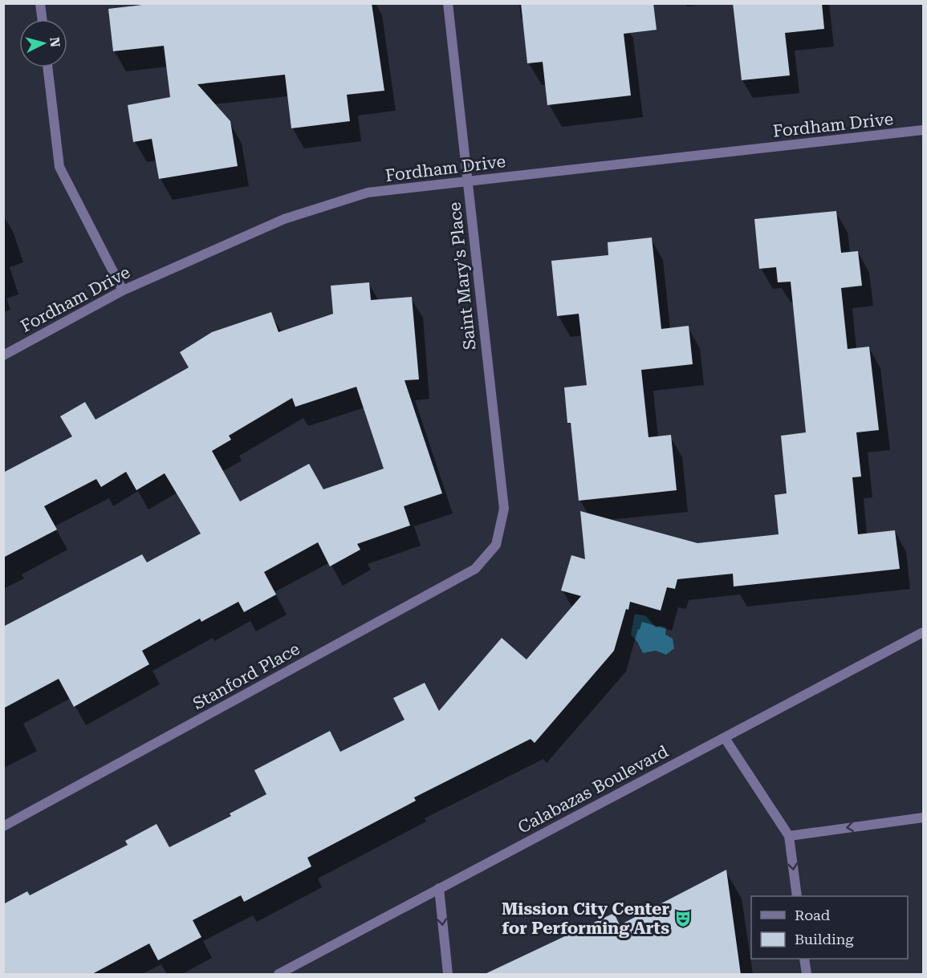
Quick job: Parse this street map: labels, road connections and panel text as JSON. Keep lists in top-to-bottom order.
{
  "streets": {
    "street": [
      "Fordham Drive",
      "Saint Mary's Place",
      "Stanford Place",
      "Calabazas Boulevard"
    ]
  },
  "crossings": [
    ["Fordham Drive", "Saint Mary's Place"],
    ["Saint Mary's Place", "Stanford Place"]
  ],
  "places": {
    "theatre": ["Mission City Center for Performing Arts"]
  },
  "legend": ["Road", "Building"],
  "north": "right"
}
